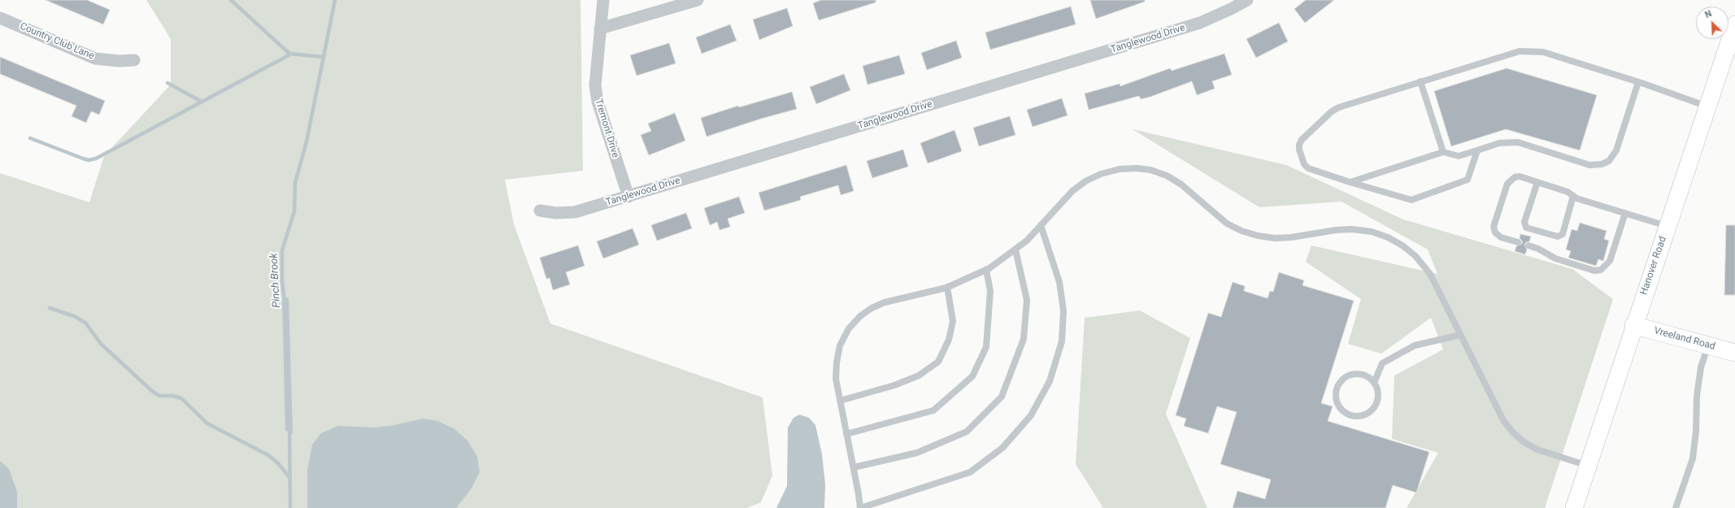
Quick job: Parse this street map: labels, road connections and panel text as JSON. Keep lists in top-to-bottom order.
{
  "streets": {
    "street": [
      "Tanglewood Drive",
      "Country Club Lane",
      "Tremont Drive",
      "Hanover Road",
      "Vreeland Road"
    ]
  },
  "crossings": [
    ["Tanglewood Drive", "Tremont Drive"],
    ["Hanover Road", "Vreeland Road"]
  ],
  "water": ["Pinch Brook"],
  "north": "top left"
}
